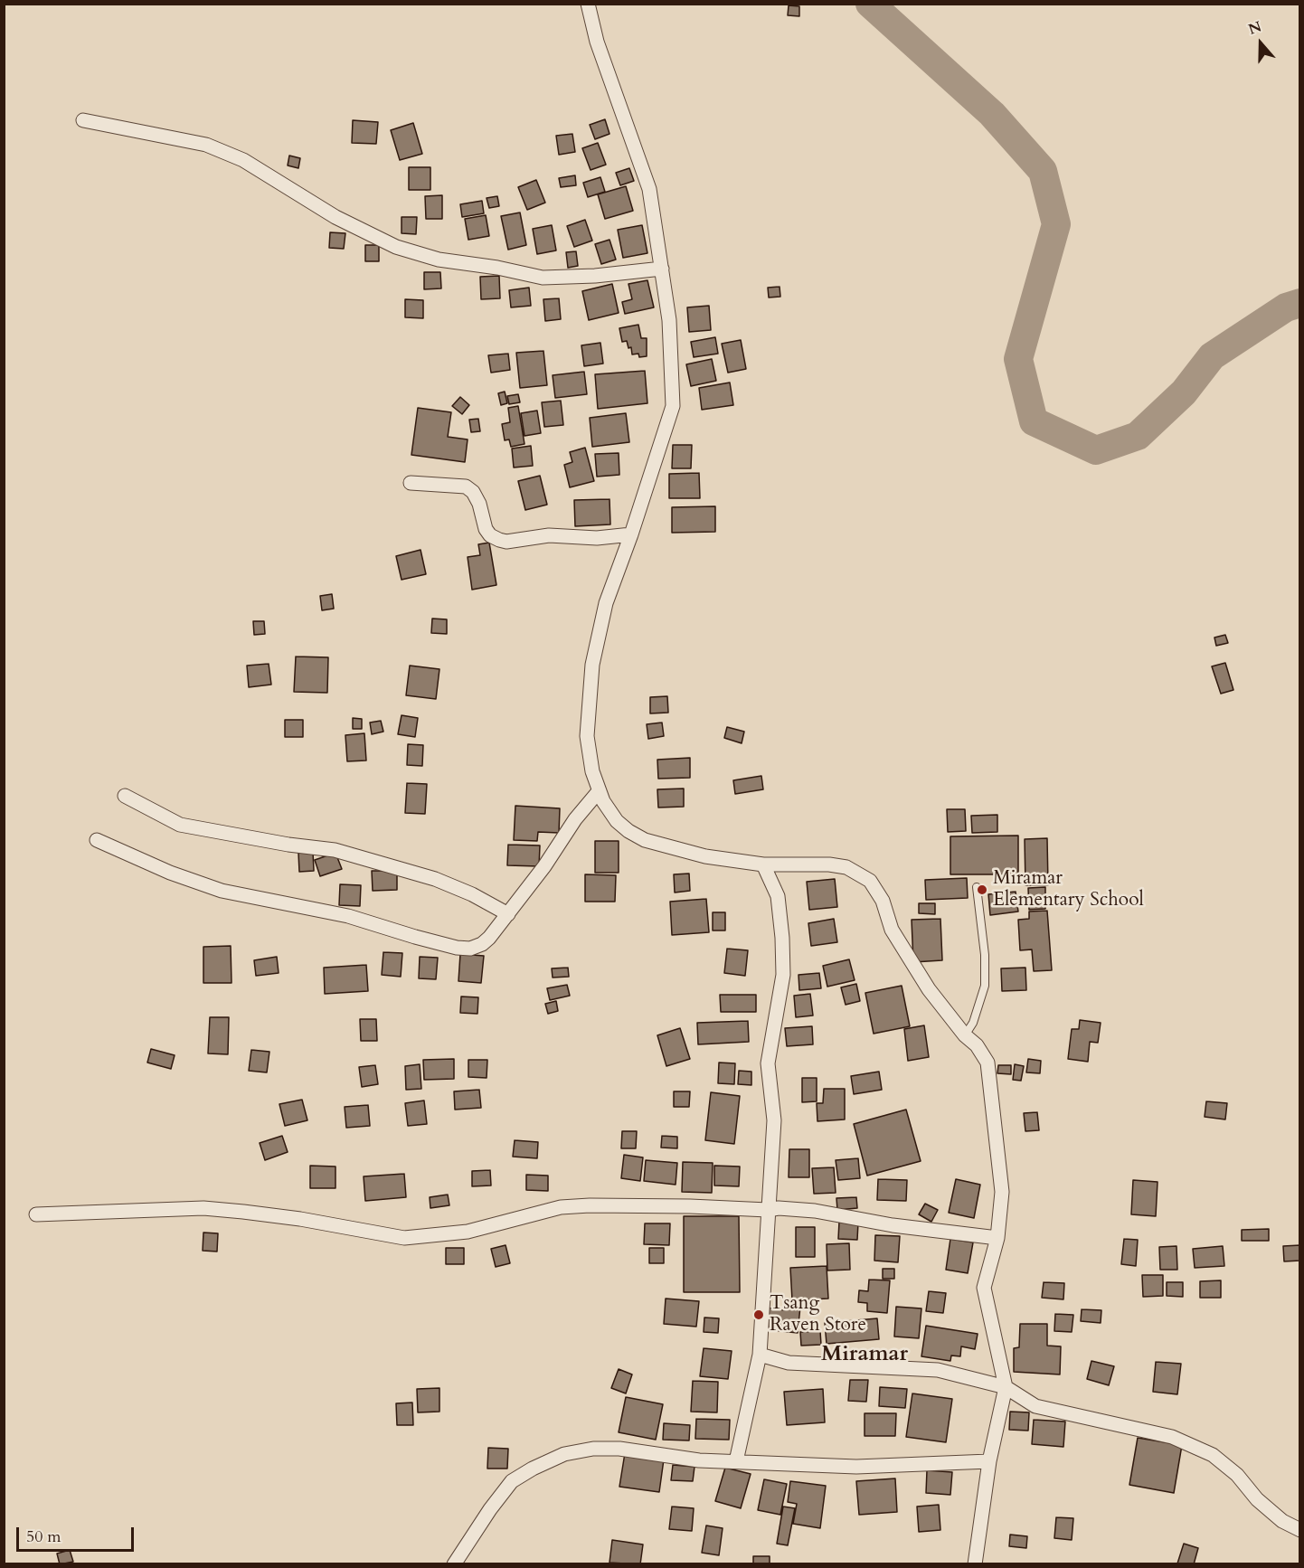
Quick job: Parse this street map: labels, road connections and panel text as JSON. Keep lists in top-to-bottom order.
{
  "districts": ["Miramar"],
  "places": ["Miramar Elementary School", "Tsang Raven Store"],
  "scale_bar": "50 m",
  "north": "top"
}
